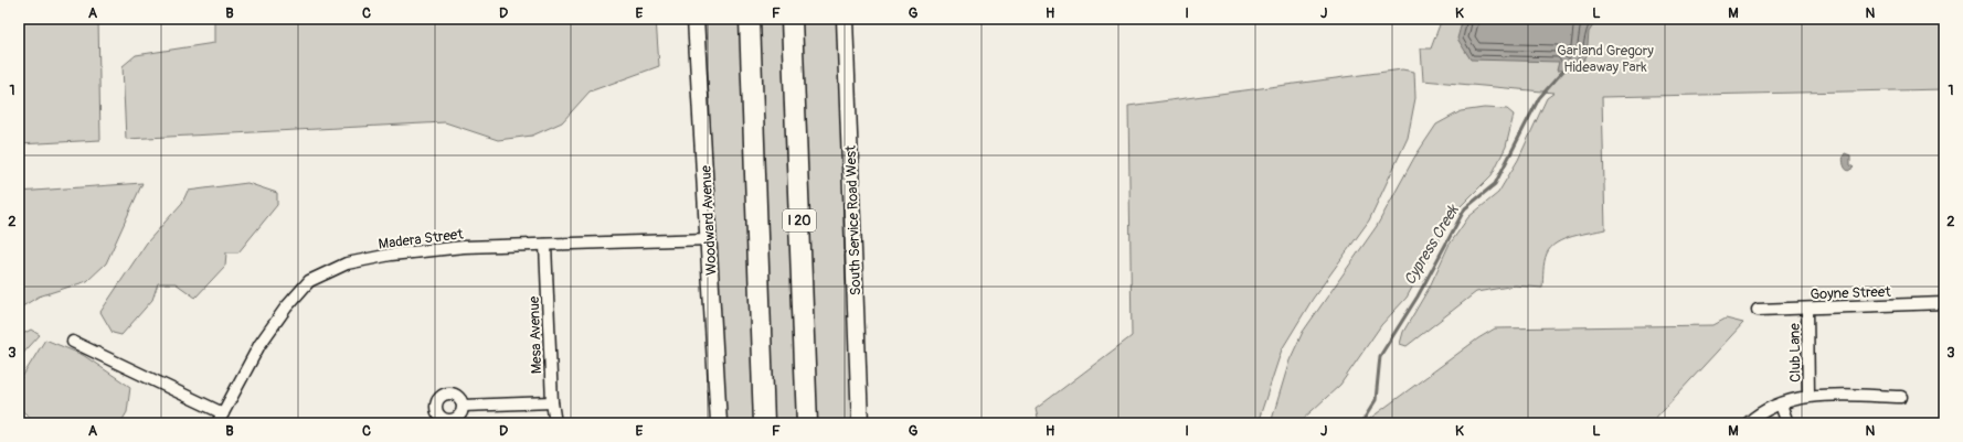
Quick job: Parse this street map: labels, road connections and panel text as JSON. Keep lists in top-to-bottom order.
{
  "streets": {
    "highway": ["I 20"],
    "main road": ["Woodward Avenue", "South Service Road West"],
    "street": [
      "Madera Street",
      "Goyne Street",
      "Mesa Avenue",
      "Club Lane"
    ]
  },
  "crossings": [
    ["Woodward Avenue", "Madera Street"],
    ["Madera Street", "Mesa Avenue"],
    ["Goyne Street", "Club Lane"]
  ],
  "water": ["Cypress Creek"],
  "parks": ["Garland Gregory Hideaway Park"],
  "grid": {
    "columns": [
      "A",
      "B",
      "C",
      "D",
      "E",
      "F",
      "G",
      "H",
      "I",
      "J",
      "K",
      "L",
      "M",
      "N"
    ],
    "rows": ["1", "2", "3"]
  }
}
